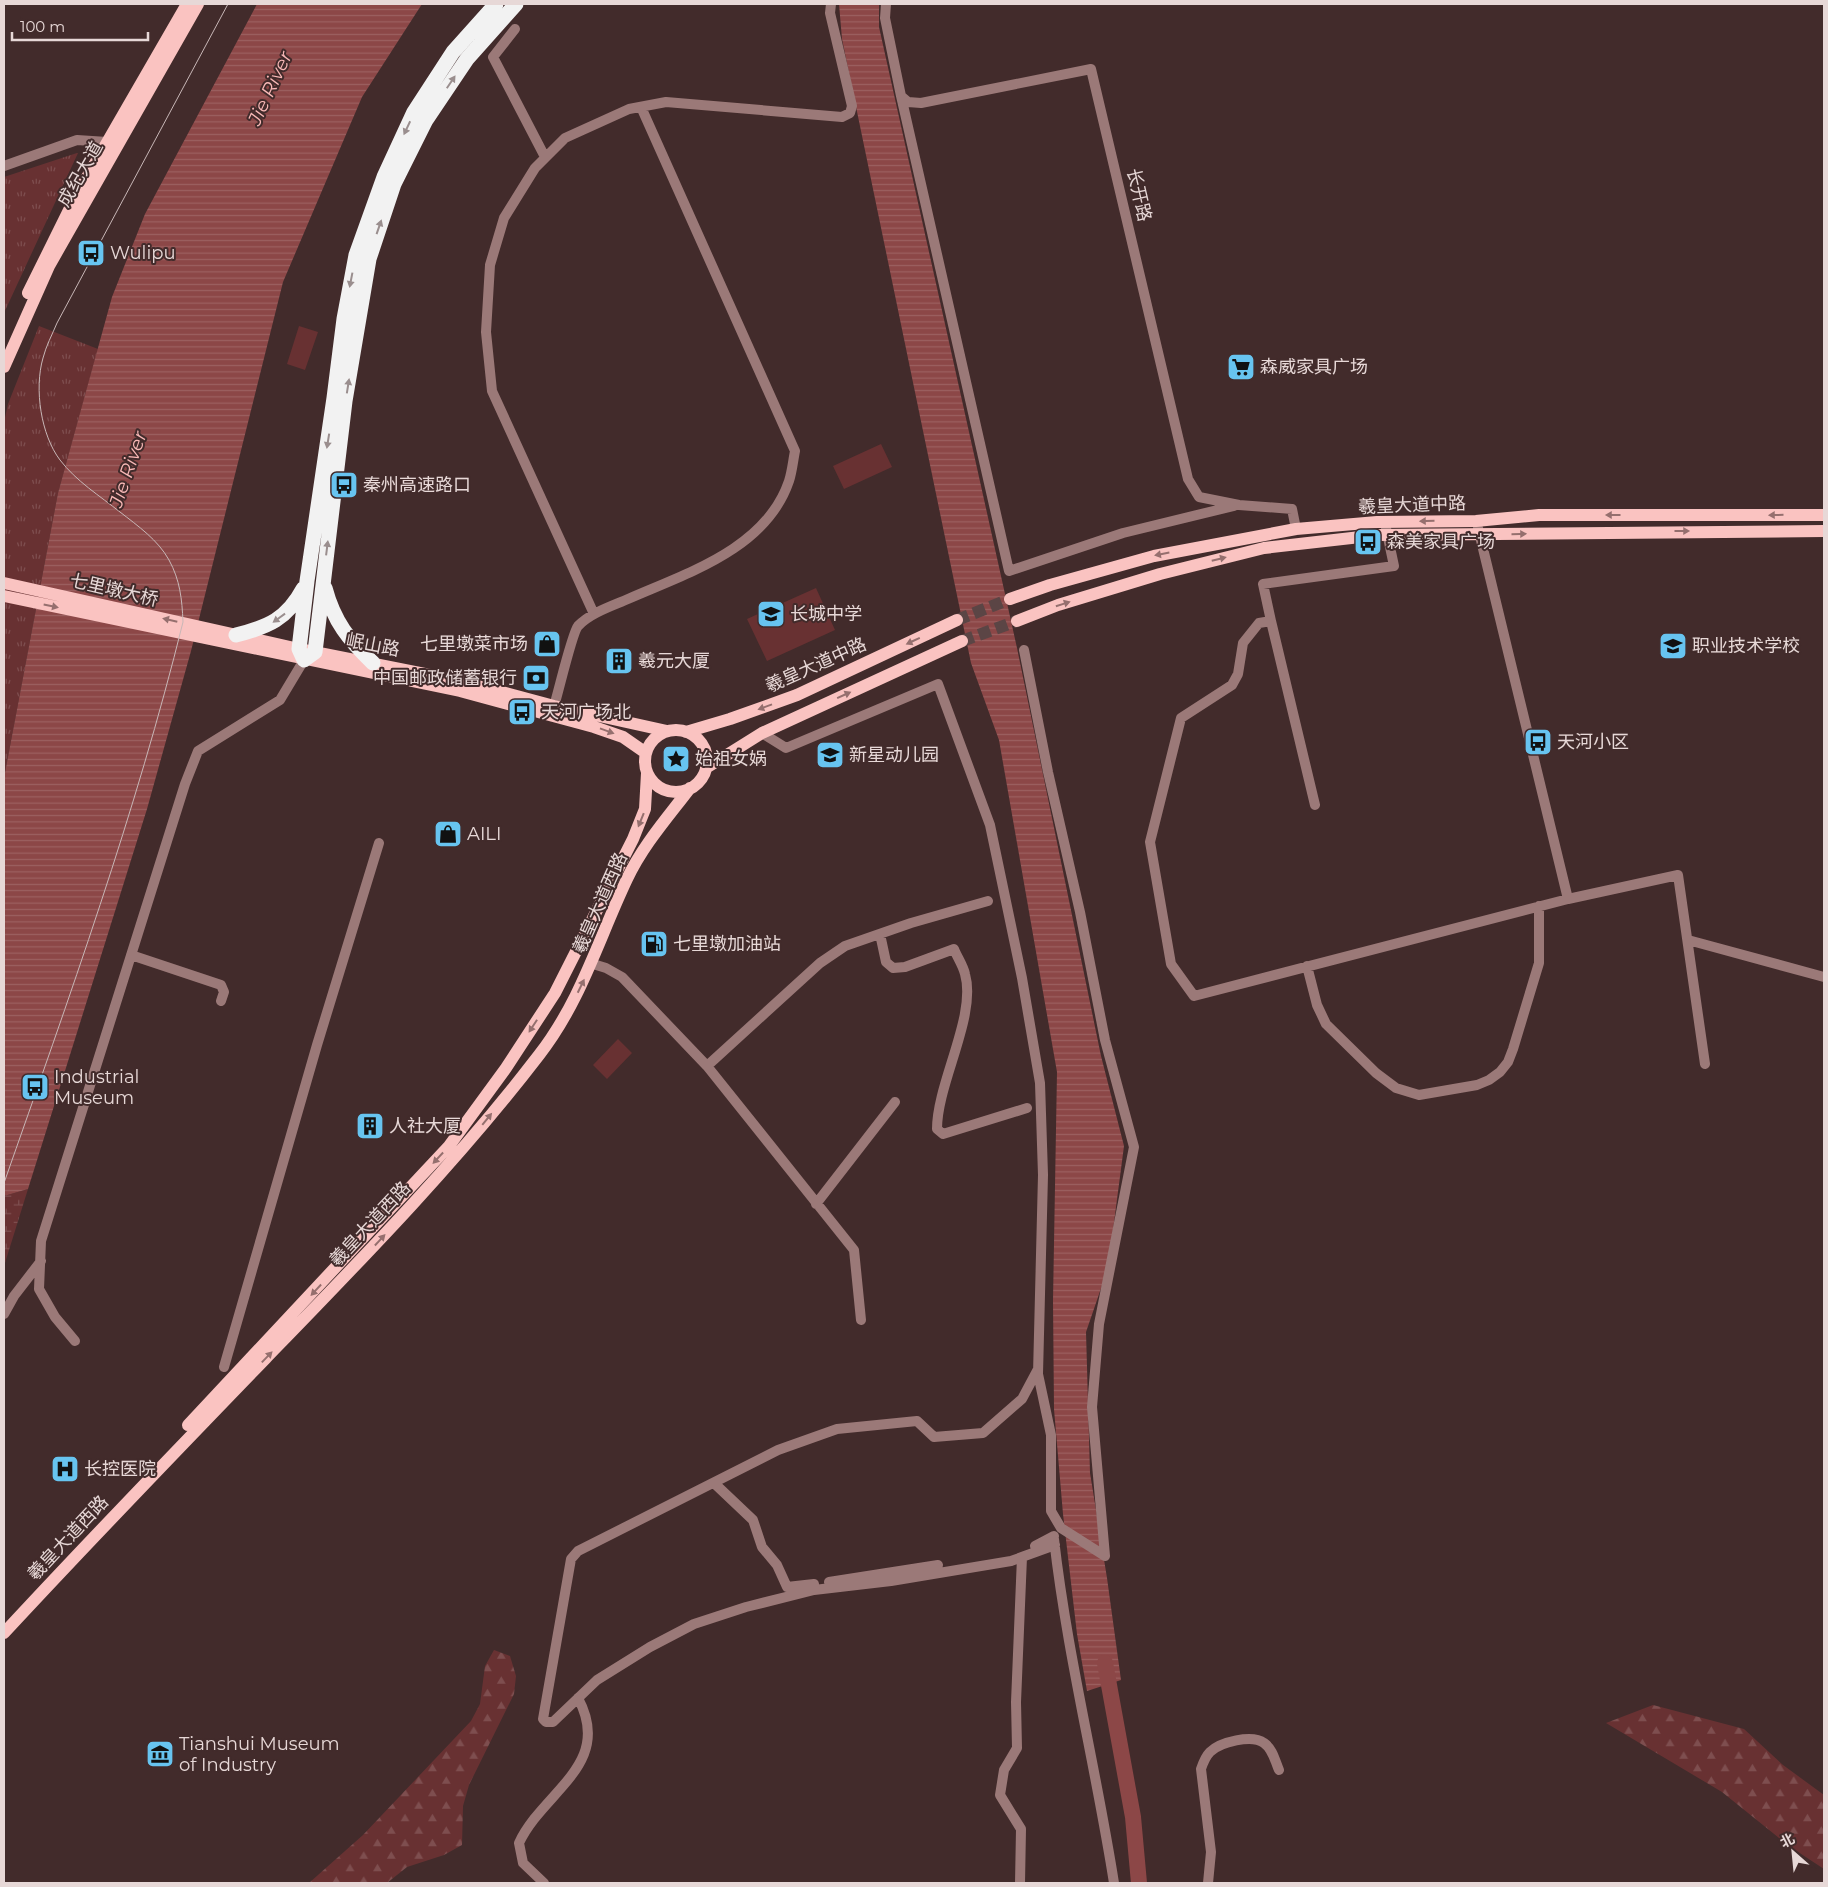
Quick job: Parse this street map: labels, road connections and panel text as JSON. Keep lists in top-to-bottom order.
{
  "streets": {
    "main road": [
      "成纪大道",
      "羲皇大道中路",
      "七里墩大桥",
      "岷山路",
      "羲皇大道西路"
    ],
    "street": ["长开路"]
  },
  "crossings": [
    ["长开路", "羲皇大道中路"],
    ["羲皇大道中路", "岷山路"],
    ["羲皇大道中路", "羲皇大道西路"],
    ["七里墩大桥", "岷山路"],
    ["岷山路", "羲皇大道西路"]
  ],
  "water": ["Jie River"],
  "places": {
    "bus stop": [
      "Wulipu",
      "秦州高速路口",
      "森美家具广场",
      "天河广场北",
      "天河小区",
      "Industrial Museum"
    ],
    "supermarket": ["森威家具广场"],
    "school or university": ["长城中学", "职业技术学校", "新星动儿园"],
    "shop": ["七里墩菜市场", "AILI"],
    "building": ["羲元大厦", "人社大厦"],
    "bank": ["中国邮政储蓄银行"],
    "place": ["始祖女娲"],
    "fuel station": ["七里墩加油站"],
    "hospital": ["长控医院"],
    "museum": ["Tianshui Museum of Industry"]
  },
  "scale_bar": "100 m",
  "north": "top left"
}
